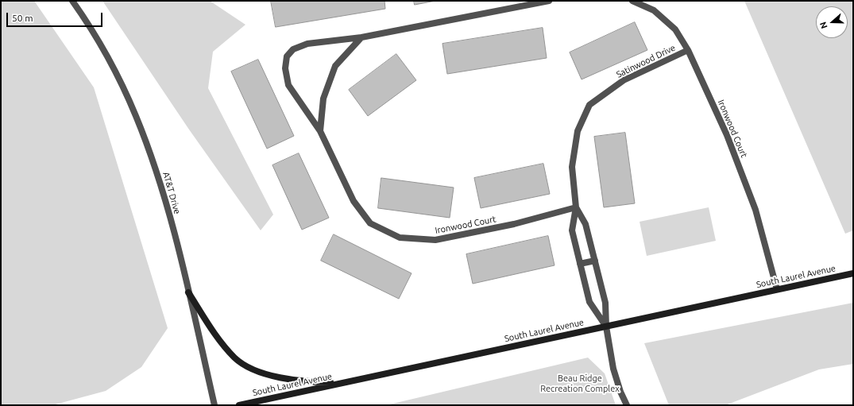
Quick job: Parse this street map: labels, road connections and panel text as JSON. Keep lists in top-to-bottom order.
{
  "streets": {
    "main road": ["South Laurel Avenue"],
    "street": ["Satinwood Drive", "Ironwood Court", "AT&T Drive"]
  },
  "crossings": [
    ["Satinwood Drive", "Ironwood Court"],
    ["Satinwood Drive", "South Laurel Avenue"],
    ["Ironwood Court", "South Laurel Avenue"]
  ],
  "parks": ["Beau Ridge Recreation Complex"],
  "scale_bar": "50 m",
  "north": "left"
}
